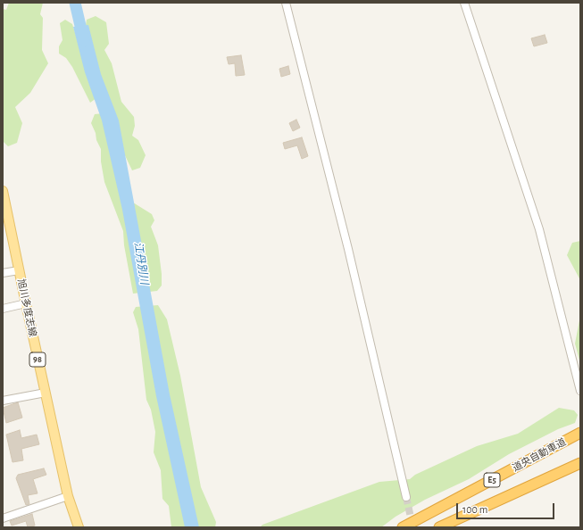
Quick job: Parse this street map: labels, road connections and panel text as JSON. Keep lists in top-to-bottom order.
{
  "streets": {
    "highway": ["道央自動車道", "E5"],
    "main road": ["旭川多度志線", "98"]
  },
  "water": ["江丹別川"],
  "scale_bar": "100 m"
}
